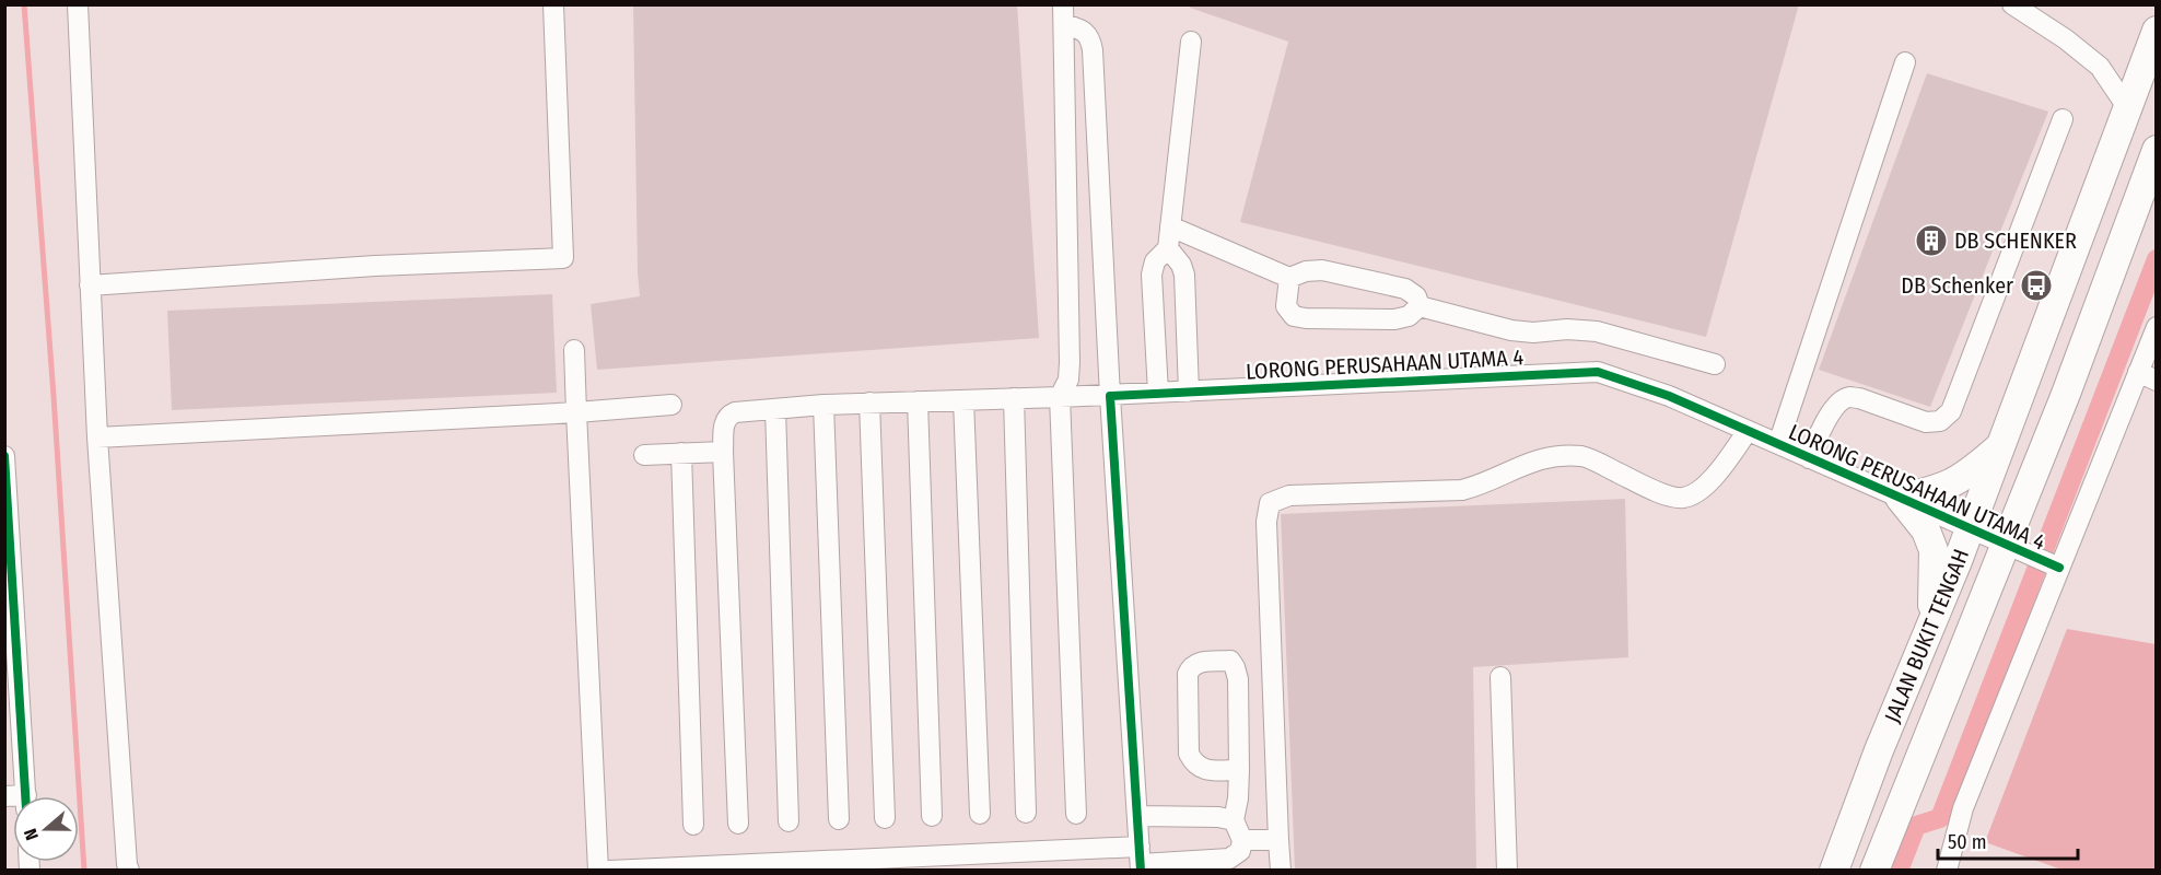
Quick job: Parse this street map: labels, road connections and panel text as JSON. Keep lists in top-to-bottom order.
{
  "streets": {
    "highway": ["JALAN BUKIT TENGAH"],
    "street": ["LORONG PERUSAHAAN UTAMA 4"]
  },
  "crossings": [
    ["LORONG PERUSAHAAN UTAMA 4", "JALAN BUKIT TENGAH"]
  ],
  "places": {
    "building": ["DB SCHENKER"],
    "bus stop": ["DB Schenker"]
  },
  "scale_bar": "50 m",
  "north": "left"
}
